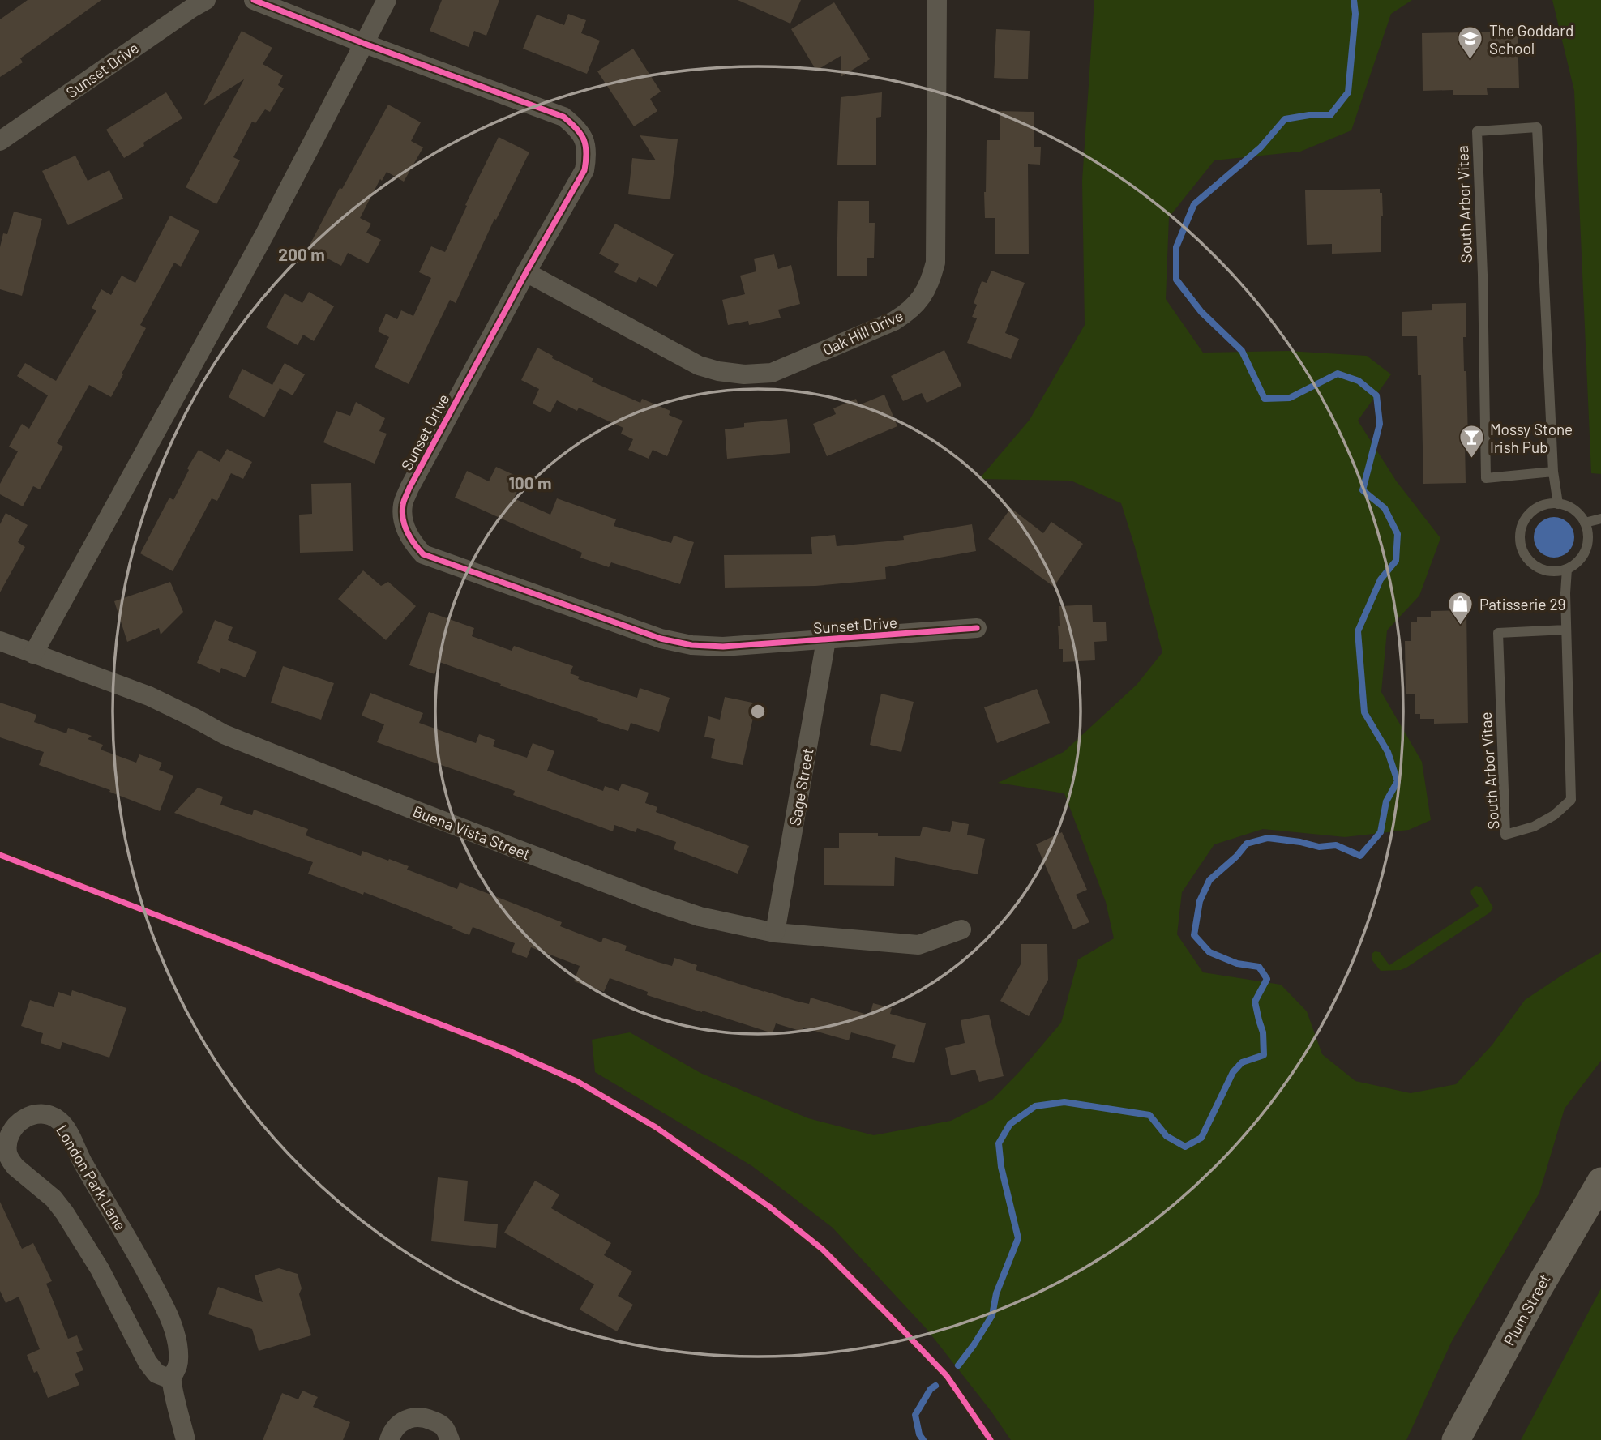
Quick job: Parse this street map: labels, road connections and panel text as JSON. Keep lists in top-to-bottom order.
{
  "streets": {
    "main road": ["Plum Street"],
    "street": [
      "Sunset Drive",
      "Oak Hill Drive",
      "Sage Street",
      "Buena Vista Street",
      "London Park Lane"
    ],
    "lane": ["South Arbor Vitea", "South Arbor Vitae"]
  },
  "crossings": [
    ["Sunset Drive", "Oak Hill Drive"],
    ["Sunset Drive", "Sage Street"],
    ["South Arbor Vitea", "South Arbor Vitae"],
    ["Sage Street", "Buena Vista Street"]
  ],
  "places": {
    "school or university": ["The Goddard School"],
    "bar": ["Mossy Stone Irish Pub"],
    "shop": ["Patisserie 29"]
  },
  "rings": ["200 m", "100 m"]
}
